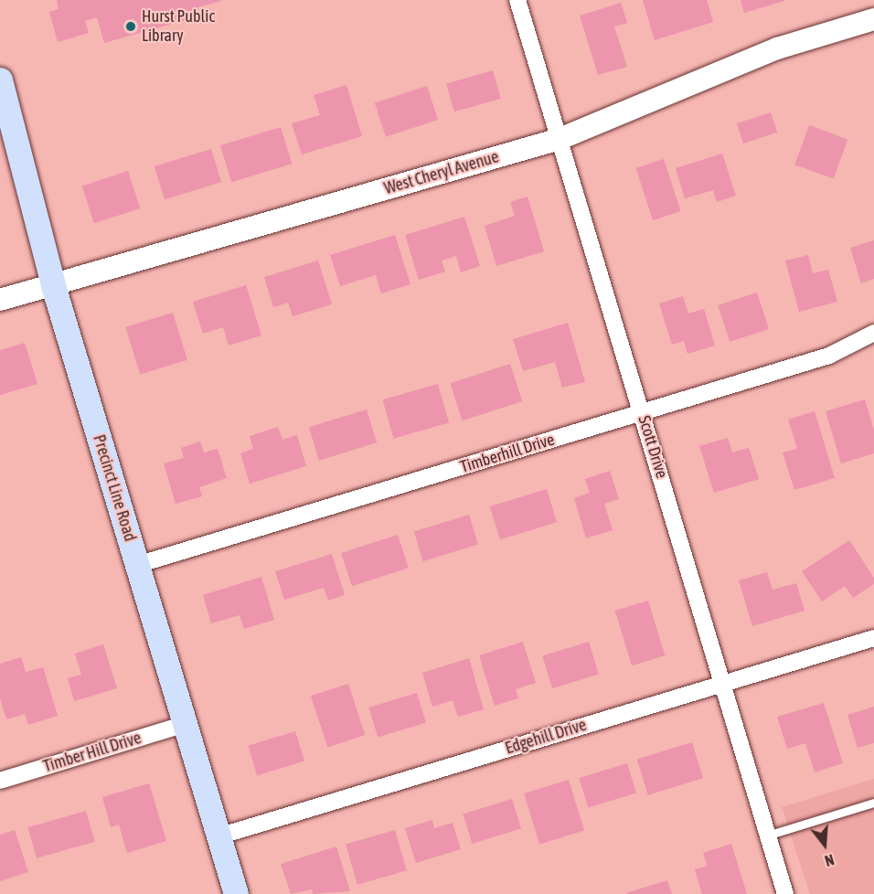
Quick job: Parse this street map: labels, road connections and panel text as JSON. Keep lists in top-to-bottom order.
{
  "streets": {
    "main road": ["Precinct Line Road"],
    "street": [
      "West Cheryl Avenue",
      "Scott Drive",
      "Timberhill Drive",
      "Edgehill Drive",
      "Timber Hill Drive"
    ]
  },
  "crossings": [
    ["West Cheryl Avenue", "Scott Drive"],
    ["West Cheryl Avenue", "Precinct Line Road"],
    ["Scott Drive", "Timberhill Drive"],
    ["Scott Drive", "Edgehill Drive"],
    ["Timberhill Drive", "Precinct Line Road"],
    ["Precinct Line Road", "Edgehill Drive"],
    ["Precinct Line Road", "Timber Hill Drive"]
  ],
  "places": ["Hurst Public Library"],
  "north": "bottom"
}
